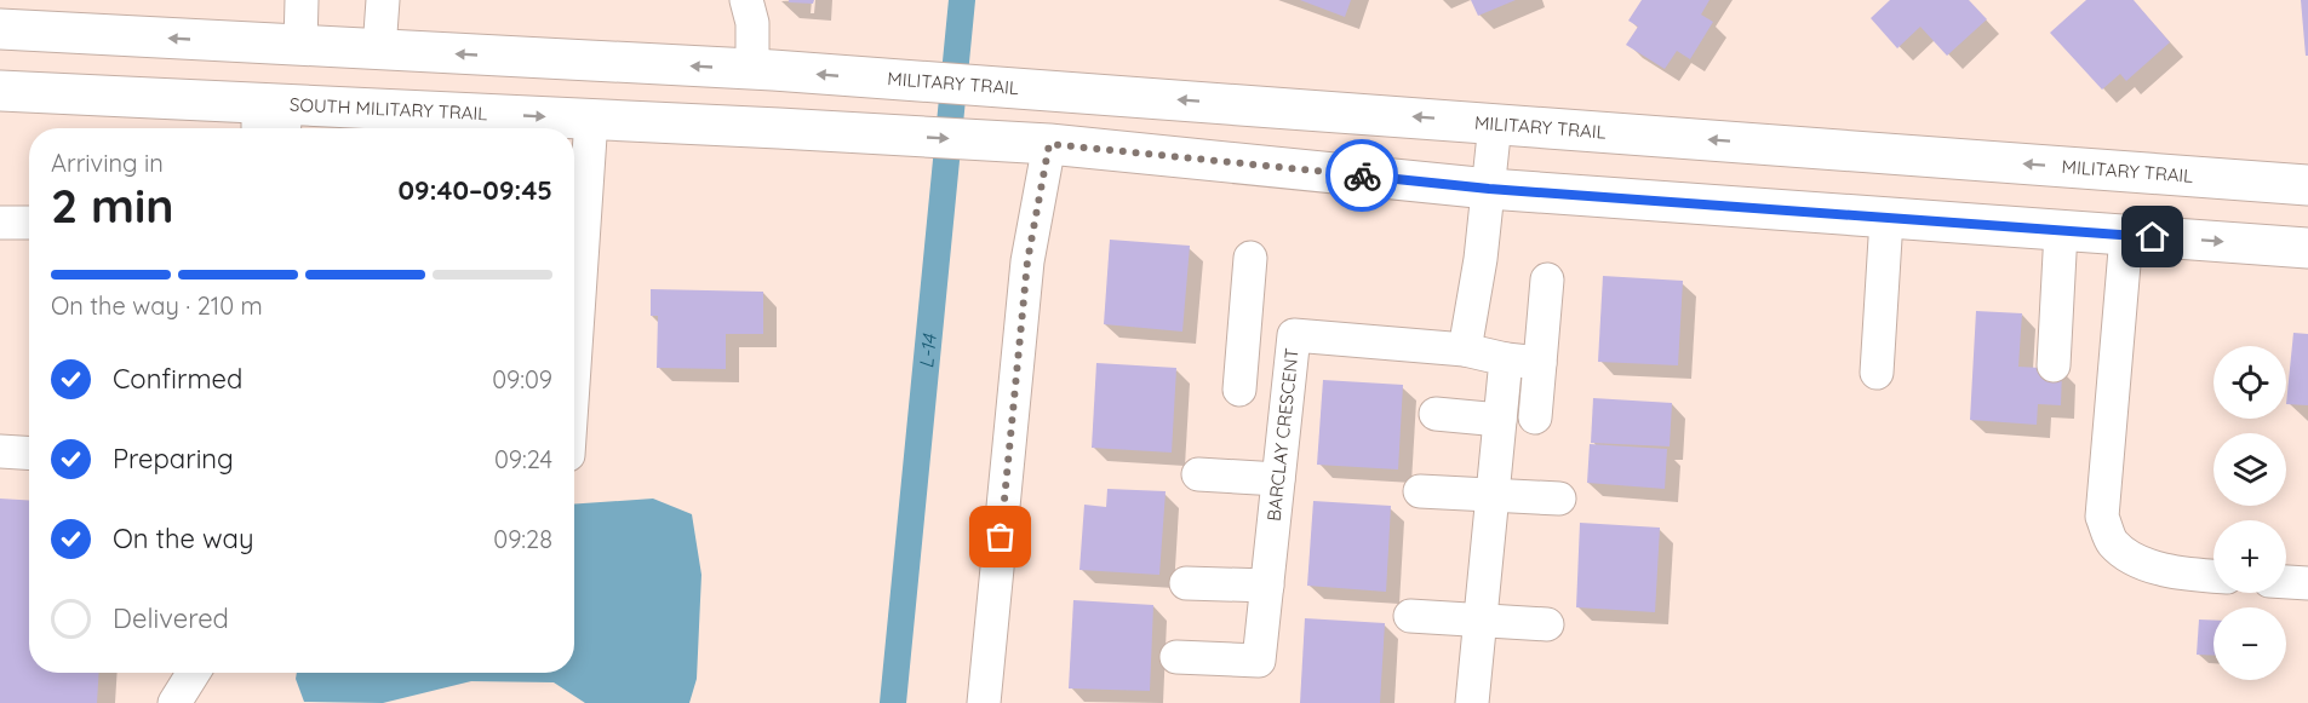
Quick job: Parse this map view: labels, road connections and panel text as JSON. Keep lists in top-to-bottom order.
{
  "streets": {
    "main road": ["MILITARY TRAIL", "SOUTH MILITARY TRAIL"],
    "street": ["BARCLAY CRESCENT"]
  },
  "water": ["L-14"],
  "page": {
    "heading": ["2 min", "Arriving in", "09:40–09:45"],
    "bar": "On the way · 210 m",
    "list": [
      ["Confirmed", "09:09"],
      ["Preparing", "09:24"],
      ["On the way", "09:28"],
      "Delivered"
    ],
    "map_buttons": ["+", "−"]
  }
}
